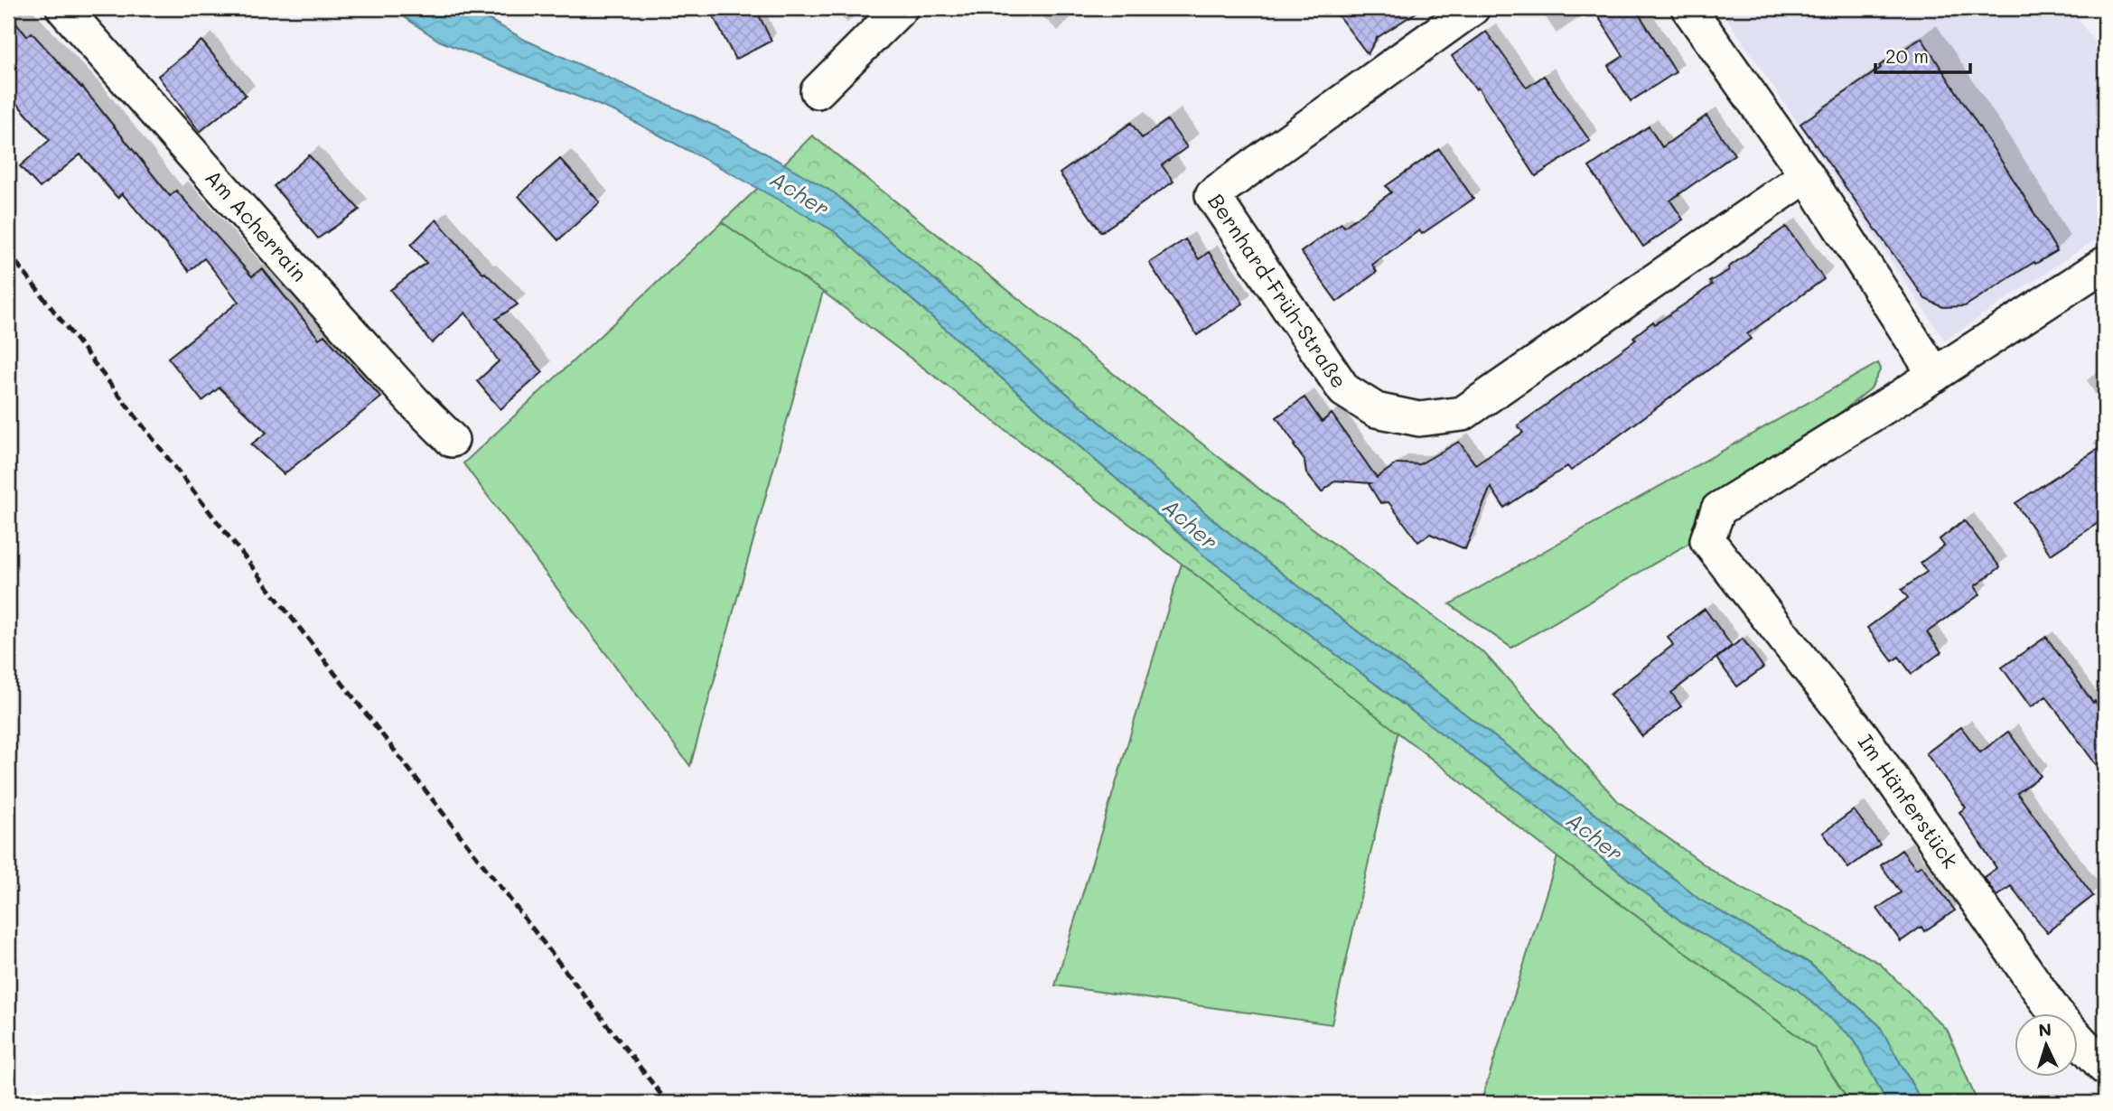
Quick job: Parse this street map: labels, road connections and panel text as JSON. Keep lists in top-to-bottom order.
{
  "streets": {
    "street": ["Am Acherrain", "Bernhard-Früh-Straße", "Im Hänferstück"]
  },
  "water": ["Acher"],
  "scale_bar": "20 m",
  "north": "top"
}
